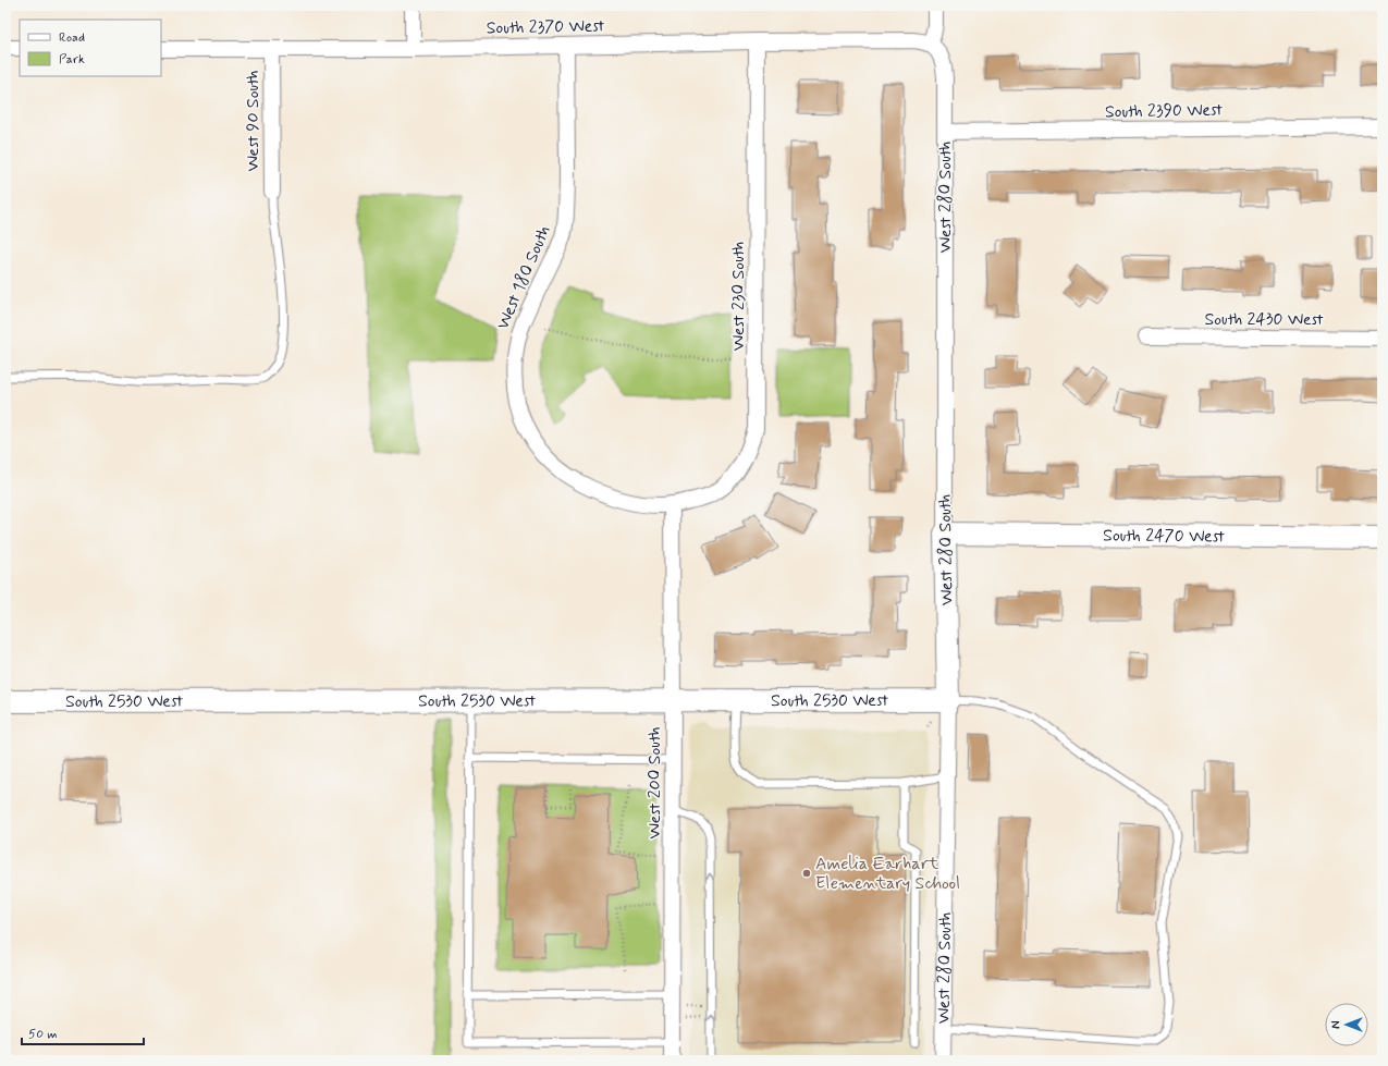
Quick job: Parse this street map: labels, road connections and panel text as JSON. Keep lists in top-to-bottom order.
{
  "streets": {
    "street": [
      "South 2370 West",
      "South 2390 West",
      "West 90 South",
      "West 280 South",
      "West 180 South",
      "West 230 South",
      "South 2430 West",
      "South 2470 West",
      "South 2530 West",
      "West 200 South"
    ]
  },
  "crossings": [
    ["South 2370 West", "West 90 South"],
    ["South 2370 West", "West 280 South"],
    ["South 2370 West", "West 180 South"],
    ["South 2370 West", "West 230 South"],
    ["South 2390 West", "West 280 South"],
    ["West 280 South", "South 2470 West"],
    ["West 280 South", "South 2530 West"],
    ["West 180 South", "West 230 South"],
    ["West 180 South", "West 200 South"],
    ["West 230 South", "West 200 South"],
    ["South 2530 West", "West 200 South"]
  ],
  "places": ["Amelia Earhart Elementary School"],
  "legend": ["Road", "Park"],
  "scale_bar": "50 m",
  "north": "left"
}
